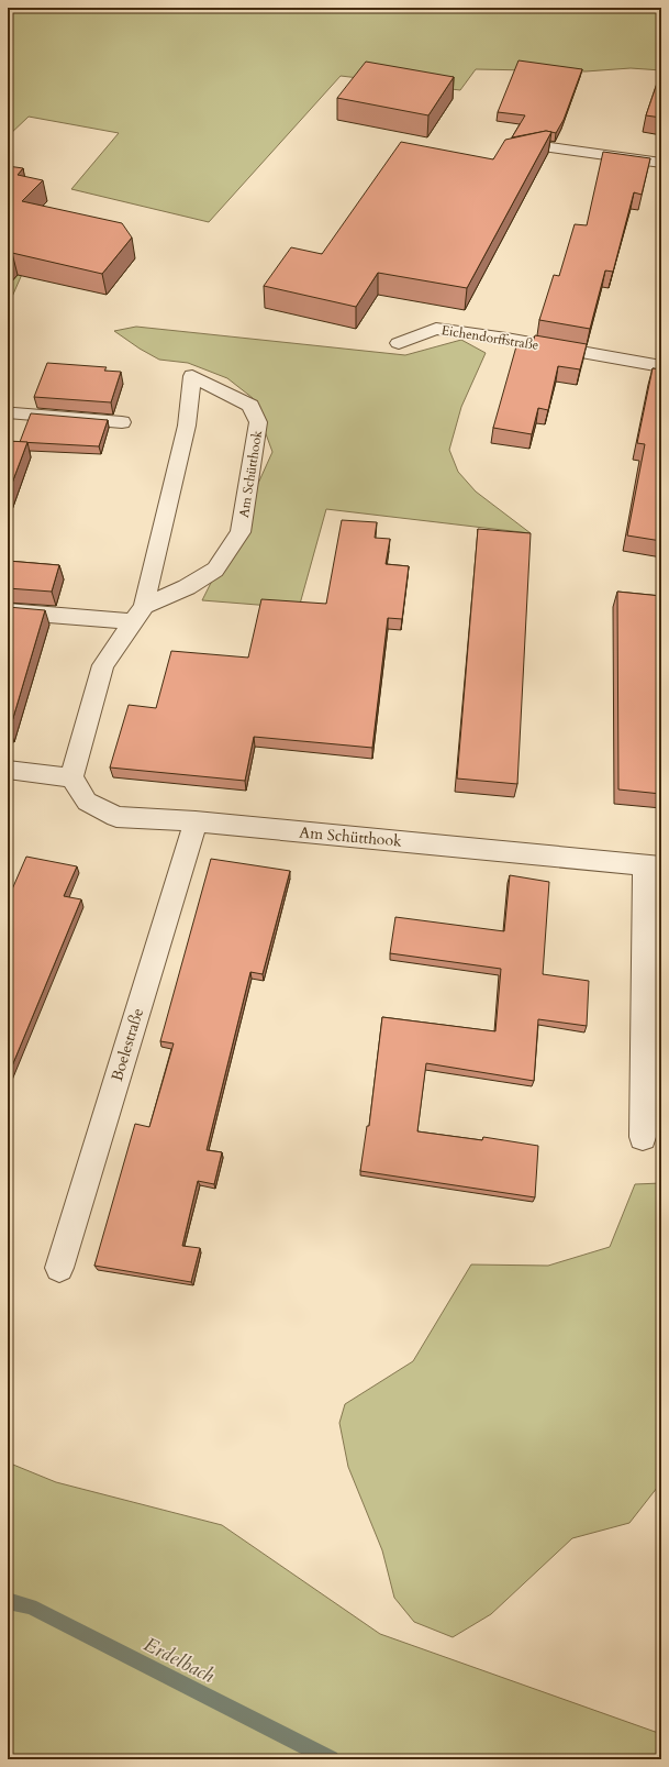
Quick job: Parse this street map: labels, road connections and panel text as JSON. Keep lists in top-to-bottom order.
{
  "streets": {
    "street": ["Eichendorffstraße", "Am Schütthook", "Boelestraße"]
  },
  "crossings": [
    ["Am Schütthook", "Boelestraße"]
  ],
  "water": ["Erdelbach"]
}
